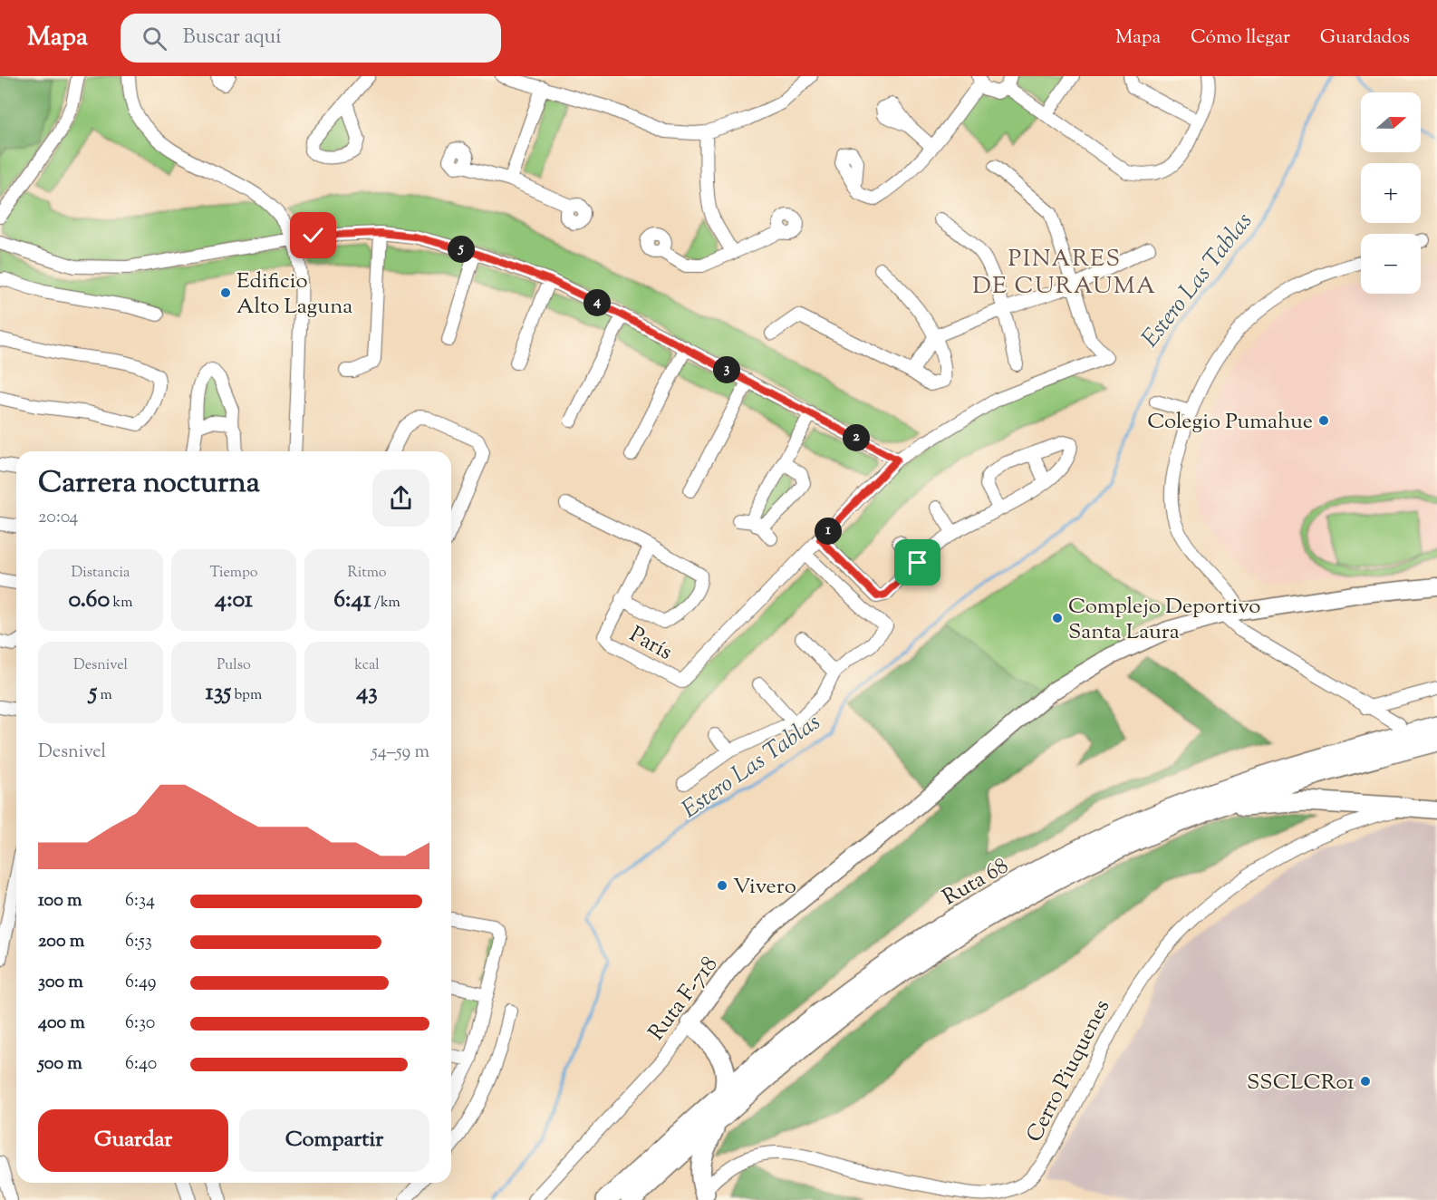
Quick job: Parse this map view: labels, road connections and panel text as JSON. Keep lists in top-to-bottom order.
{
  "streets": {
    "highway": ["Ruta 68"],
    "main road": ["Ruta F-718", "Cerro Piuquenes"],
    "street": ["París"]
  },
  "districts": ["PINARES DE CURAUMA"],
  "water": ["Estero Las Tablas"],
  "places": [
    "Edificio Alto Laguna",
    "Colegio Pumahue",
    "Complejo Deportivo Santa Laura",
    "Vivero",
    "SSCLCR01"
  ],
  "north": "right",
  "page": {
    "header": "Mapa",
    "search": "Buscar aquí",
    "nav": ["Mapa", "Cómo llegar", "Guardados"],
    "map_buttons": ["+", "−"],
    "pins": [
      "5",
      "4",
      "3",
      "2",
      "1"
    ],
    "heading": ["Carrera nocturna", "20:04"],
    "stats": [
      ["Distancia", "0.60 km"],
      ["Tiempo", "4:01"],
      ["Ritmo", "6:41 /km"],
      ["Desnivel", "5 m"],
      ["Pulso", "135 bpm"],
      ["kcal", "43"]
    ],
    "chart": ["Desnivel", "54–59 m"],
    "list": [
      {
        "name": "100 m",
        "note": "6:34"
      },
      {
        "name": "200 m",
        "note": "6:53"
      },
      {
        "name": "300 m",
        "note": "6:49"
      },
      {
        "name": "400 m",
        "note": "6:30"
      },
      {
        "name": "500 m",
        "note": "6:40"
      }
    ],
    "buttons": ["Guardar", "Compartir"]
  }
}
